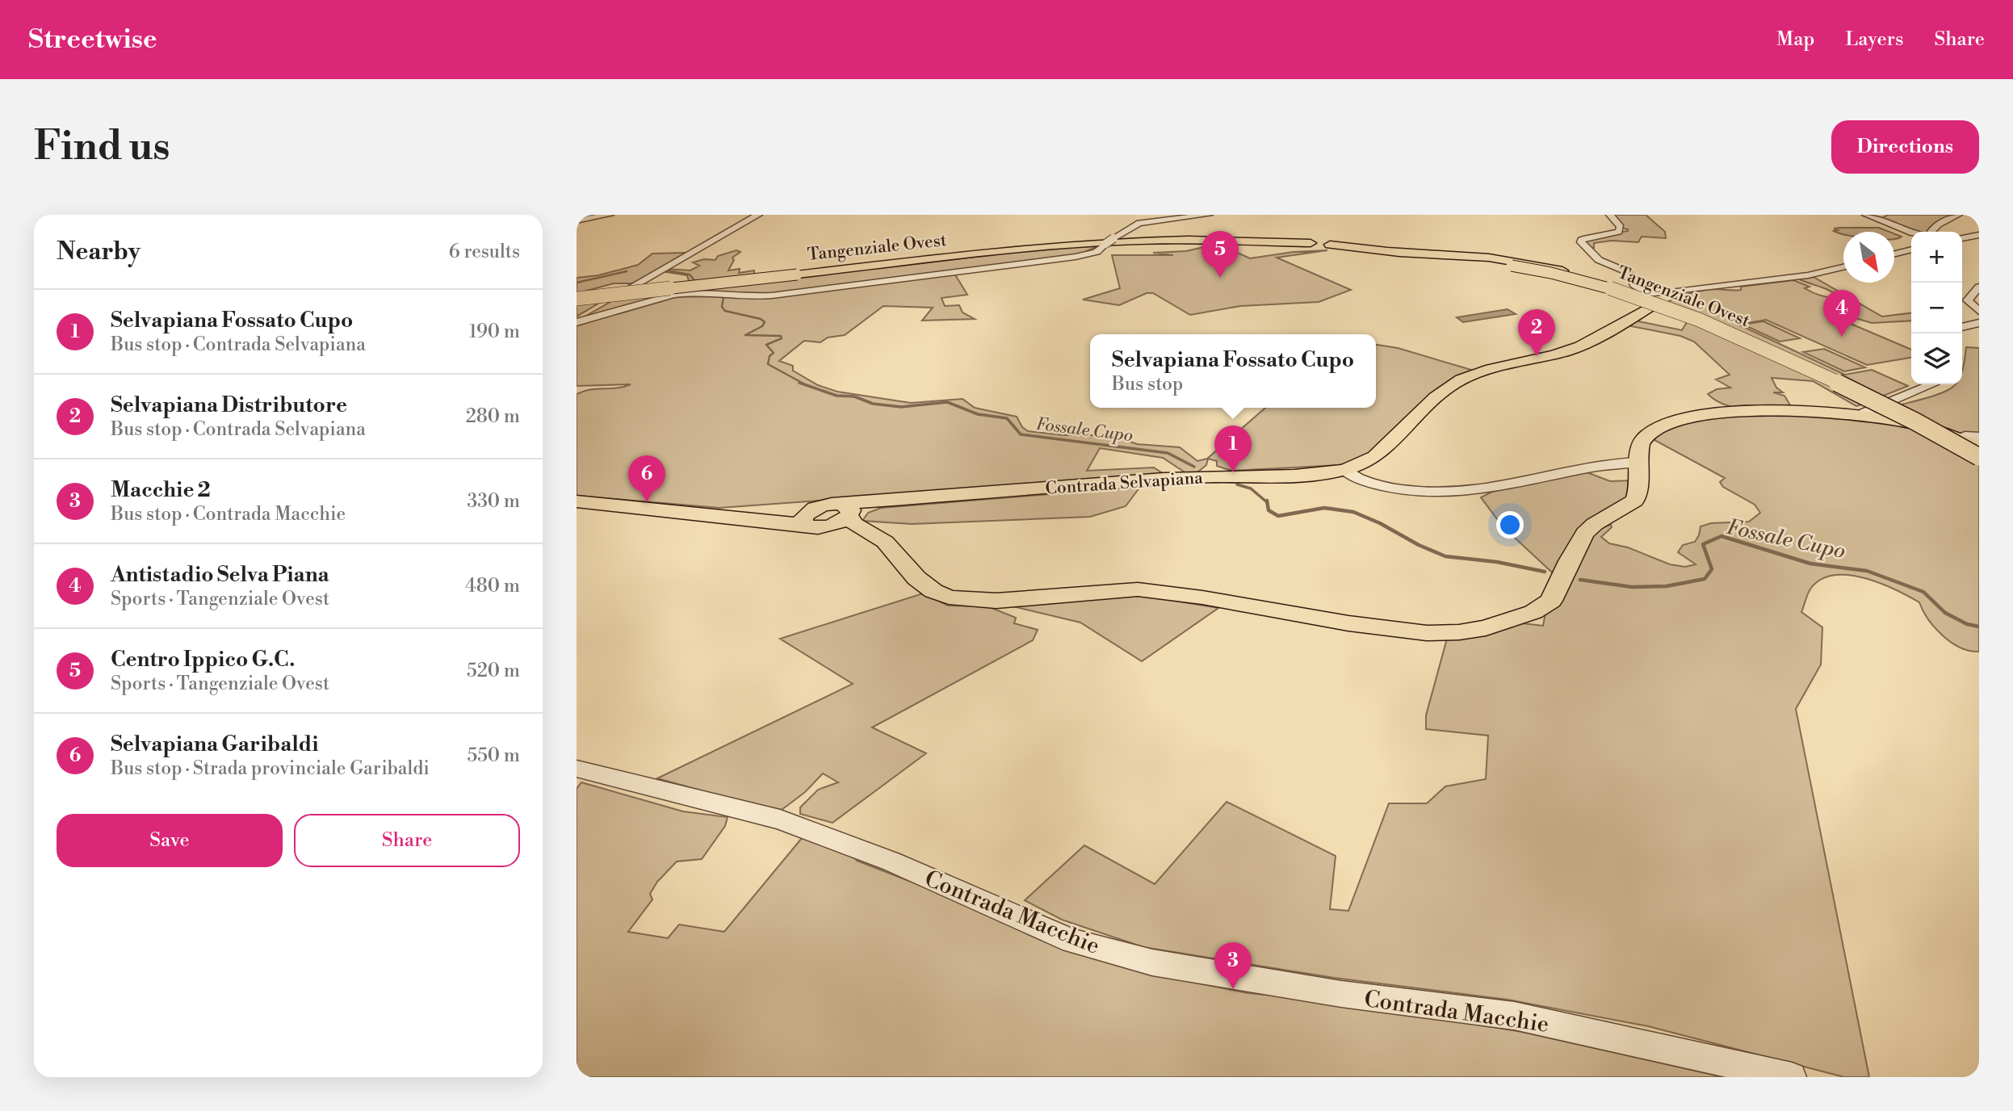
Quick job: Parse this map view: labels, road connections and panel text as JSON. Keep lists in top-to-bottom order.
{
  "streets": {
    "main road": ["Tangenziale Ovest", "Contrada Selvapiana"],
    "street": ["Contrada Macchie"]
  },
  "water": ["Fossale Cupo"],
  "north": "bottom right",
  "page": {
    "header": "Streetwise",
    "nav": ["Map", "Layers", "Share"],
    "buttons": [
      "Directions",
      ["Save", "Share"]
    ],
    "title": "Find us",
    "heading": ["Nearby", "6 results"],
    "pins": [
      "5",
      "4",
      "2",
      "1",
      "6",
      "3"
    ],
    "map_buttons": ["+", "−"],
    "list": [
      {
        "mark": "1",
        "name": "Selvapiana Fossato Cupo",
        "note": "Bus stop · Contrada Selvapiana",
        "value": "190 m"
      },
      {
        "mark": "2",
        "name": "Selvapiana Distributore",
        "note": "Bus stop · Contrada Selvapiana",
        "value": "280 m"
      },
      {
        "mark": "3",
        "name": "Macchie 2",
        "note": "Bus stop · Contrada Macchie",
        "value": "330 m"
      },
      {
        "mark": "4",
        "name": "Antistadio Selva Piana",
        "note": "Sports · Tangenziale Ovest",
        "value": "480 m"
      },
      {
        "mark": "5",
        "name": "Centro Ippico G.C.",
        "note": "Sports · Tangenziale Ovest",
        "value": "520 m"
      },
      {
        "mark": "6",
        "name": "Selvapiana Garibaldi",
        "note": "Bus stop · Strada provinciale Garibaldi",
        "value": "550 m"
      }
    ],
    "popup": ["Selvapiana Fossato Cupo", "Bus stop"]
  }
}
